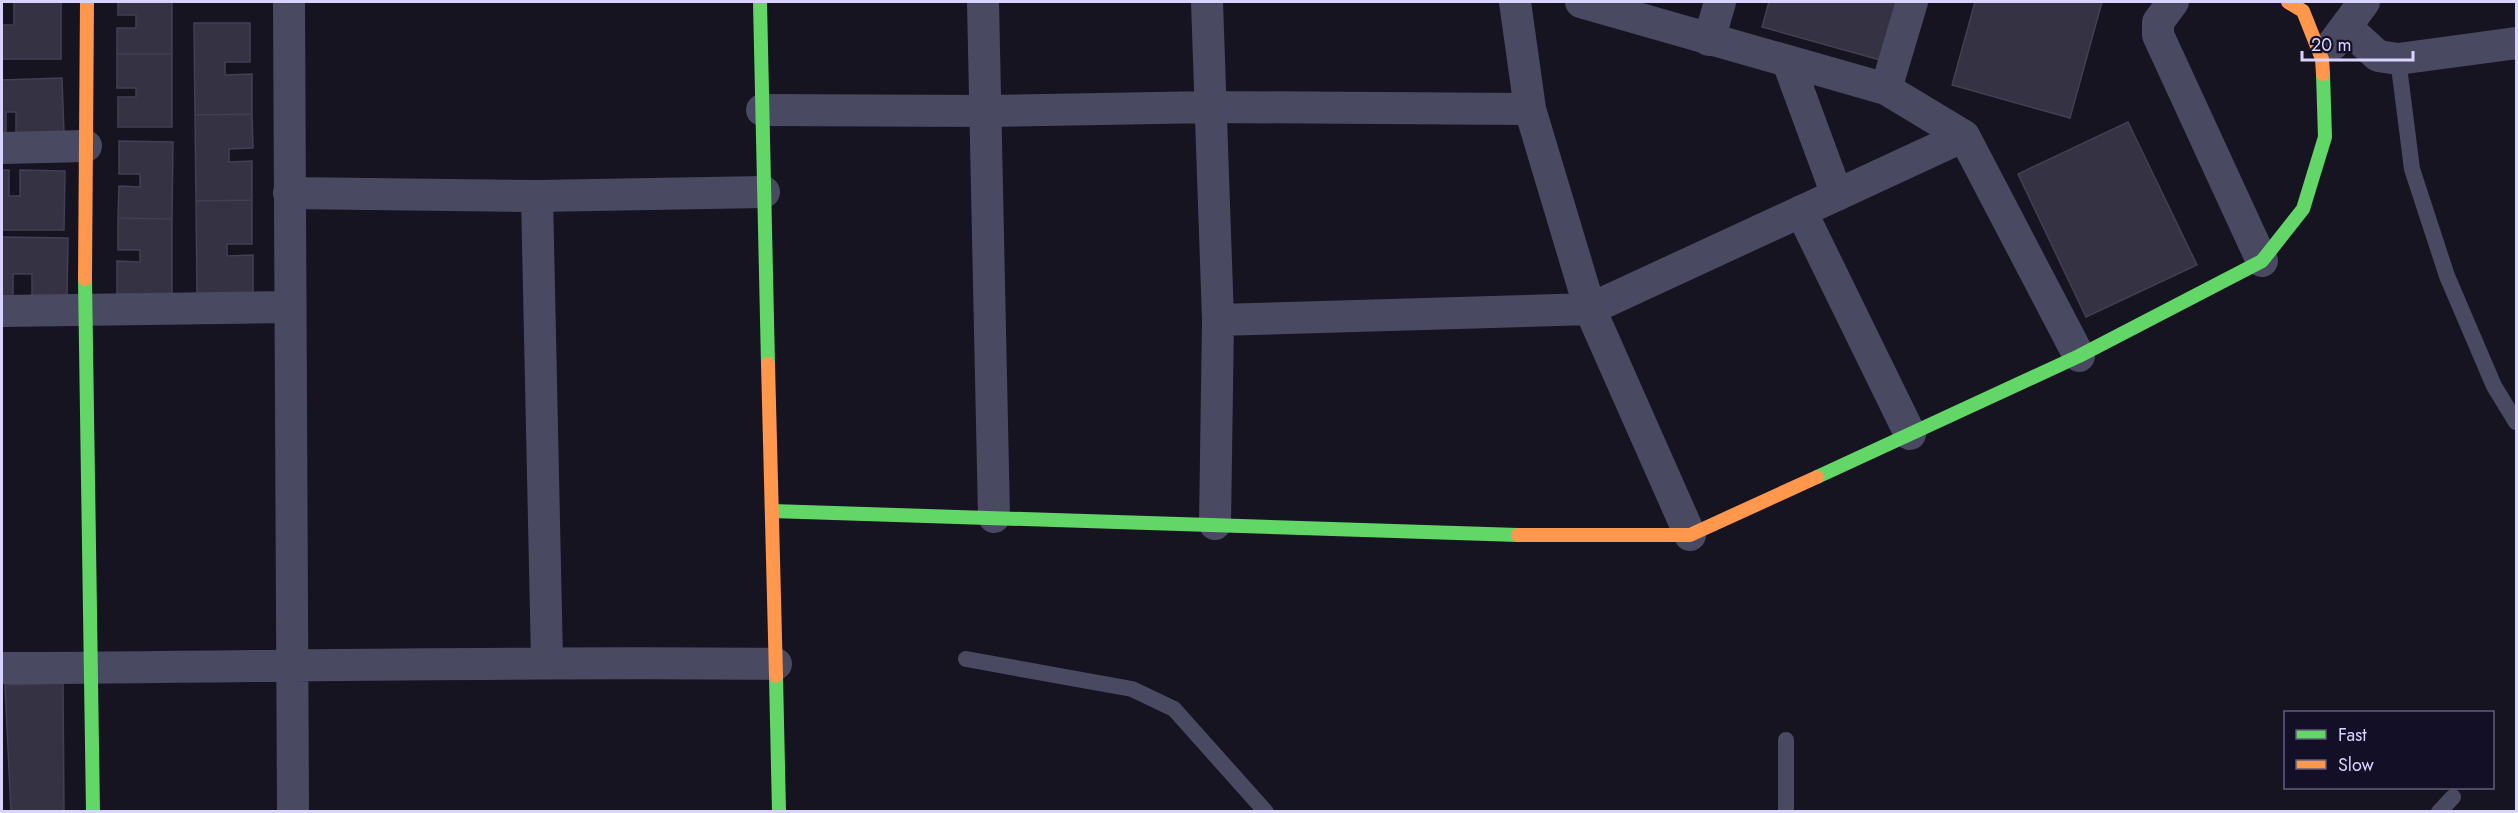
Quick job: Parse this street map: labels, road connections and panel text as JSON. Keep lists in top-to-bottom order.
{
  "legend": ["Fast", "Slow"],
  "scale_bar": "20 m"
}
